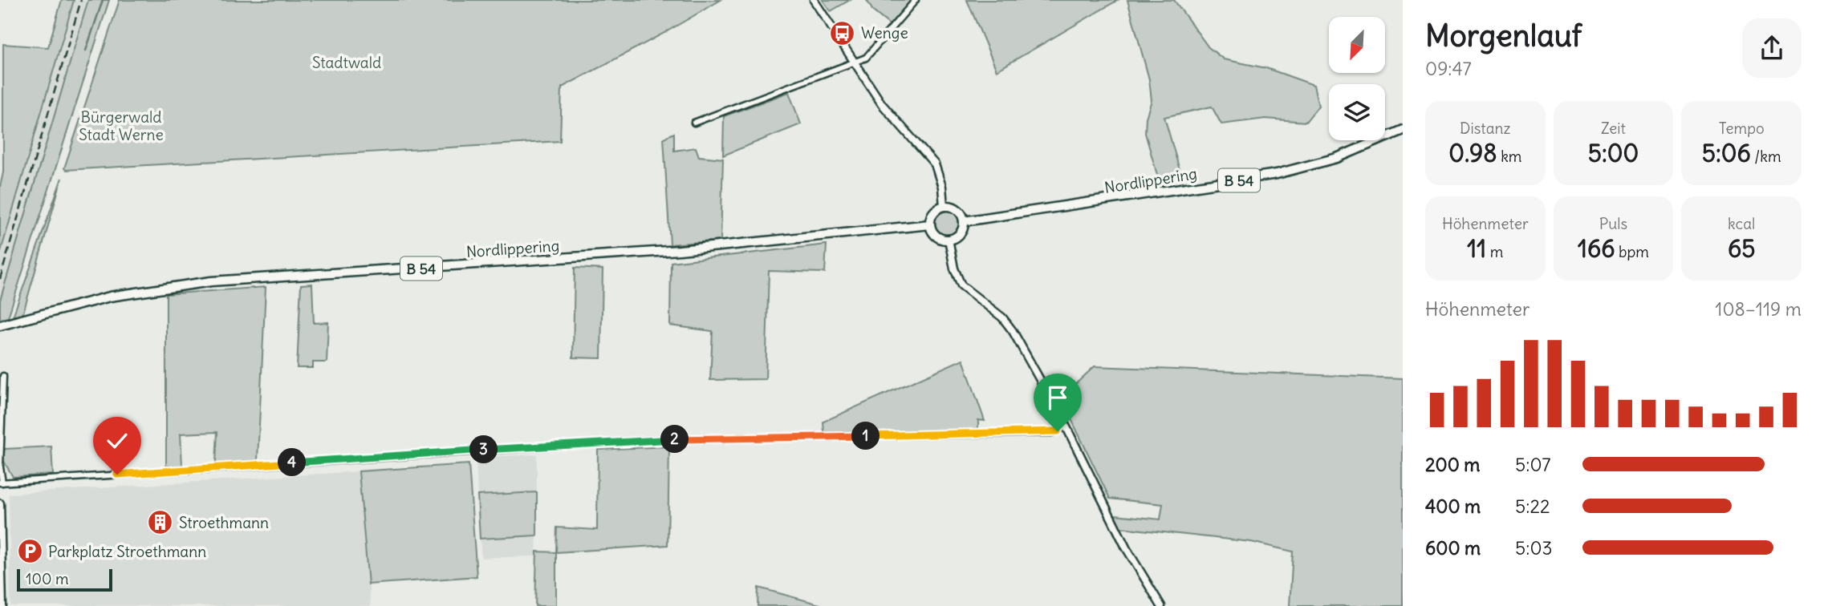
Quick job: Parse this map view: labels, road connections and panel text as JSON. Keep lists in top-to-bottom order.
{
  "streets": {
    "main road": ["Nordlippering", "B 54"]
  },
  "parks": ["Stadtwald", "Bürgerwald Stadt Werne"],
  "places": {
    "bus stop": ["Wenge"],
    "building": ["Stroethmann"],
    "parking": ["Parkplatz Stroethmann"]
  },
  "scale_bar": "100 m",
  "north": "bottom left",
  "page": {
    "heading": ["Morgenlauf", "09:47"],
    "stats": [
      ["Distanz", "0.98 km"],
      ["Zeit", "5:00"],
      ["Tempo", "5:06 /km"],
      ["Höhenmeter", "11 m"],
      ["Puls", "166 bpm"],
      ["kcal", "65"]
    ],
    "chart": ["Höhenmeter", "108–119 m"],
    "pins": [
      "1",
      "2",
      "3",
      "4"
    ],
    "list": [
      {
        "name": "200 m",
        "note": "5:07"
      },
      {
        "name": "400 m",
        "note": "5:22"
      },
      {
        "name": "600 m",
        "note": "5:03"
      }
    ],
    "scale": "100 m"
  }
}
